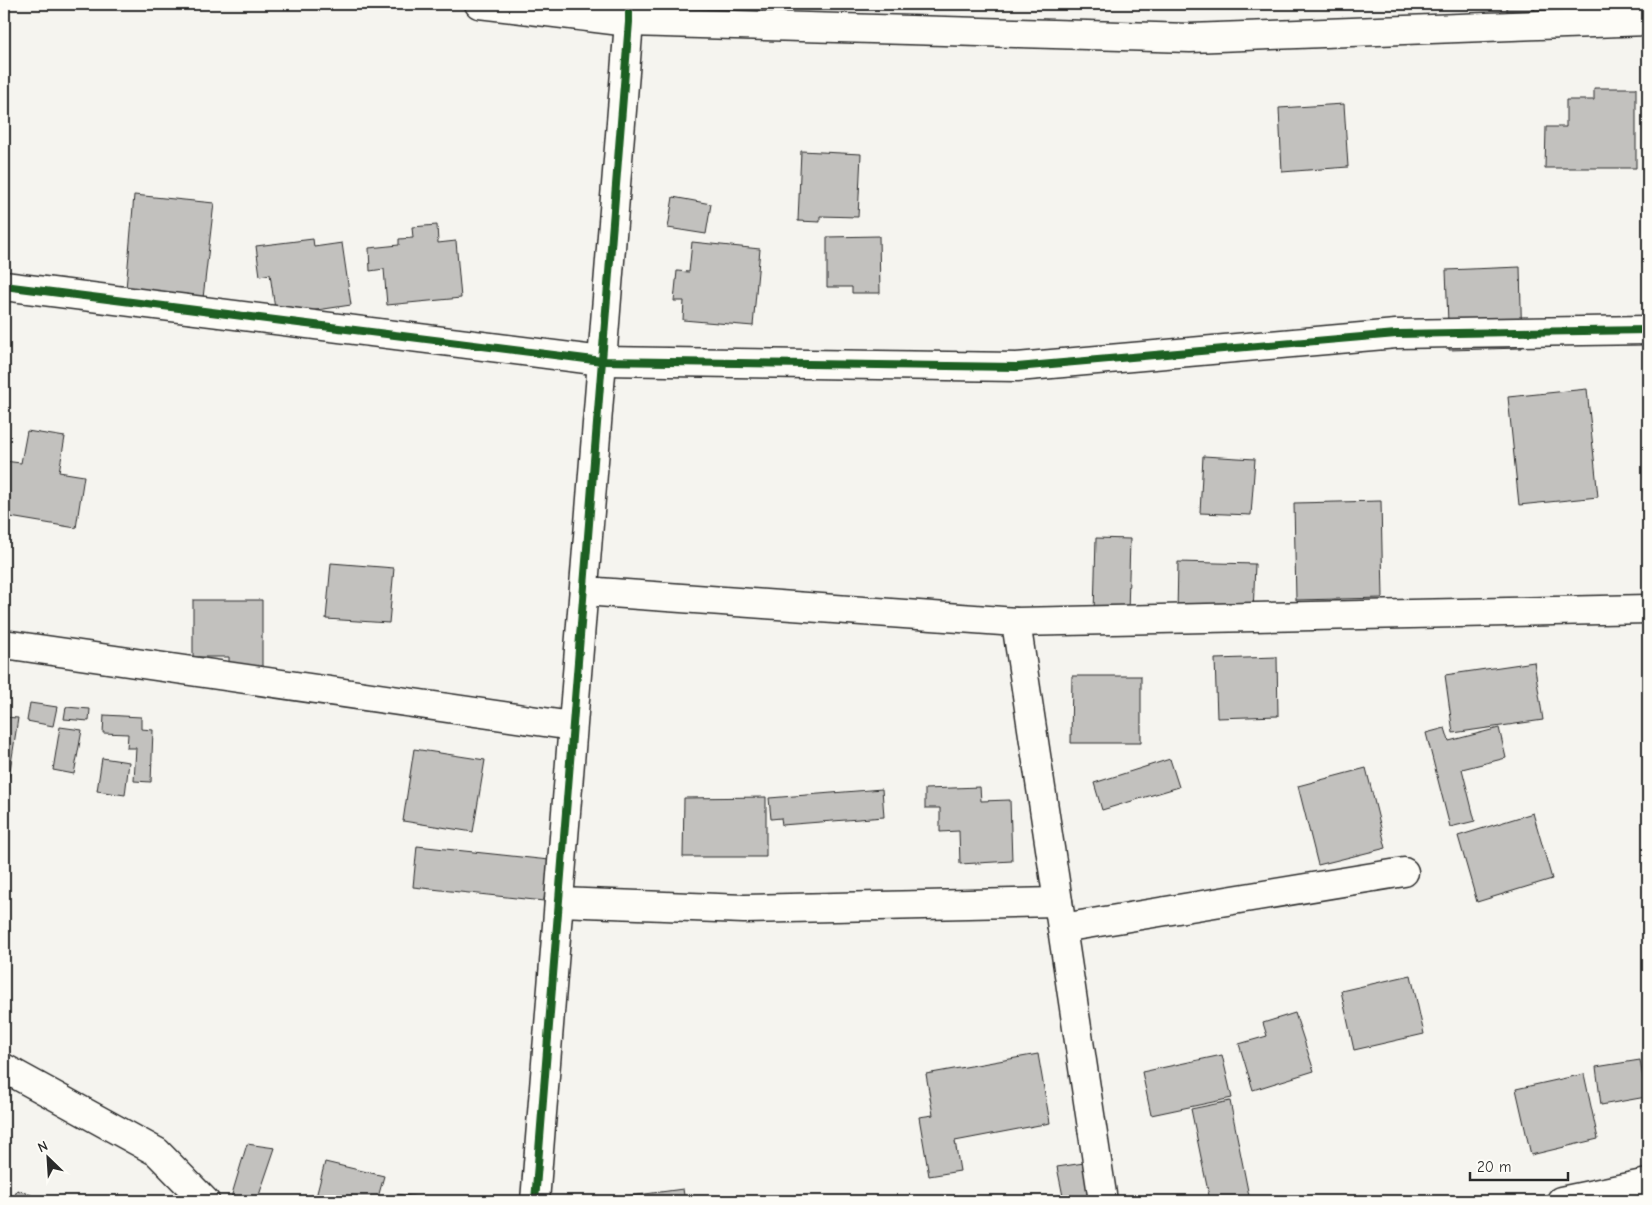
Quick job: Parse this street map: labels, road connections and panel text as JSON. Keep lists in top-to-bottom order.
{
  "scale_bar": "20 m",
  "north": "top left"
}
